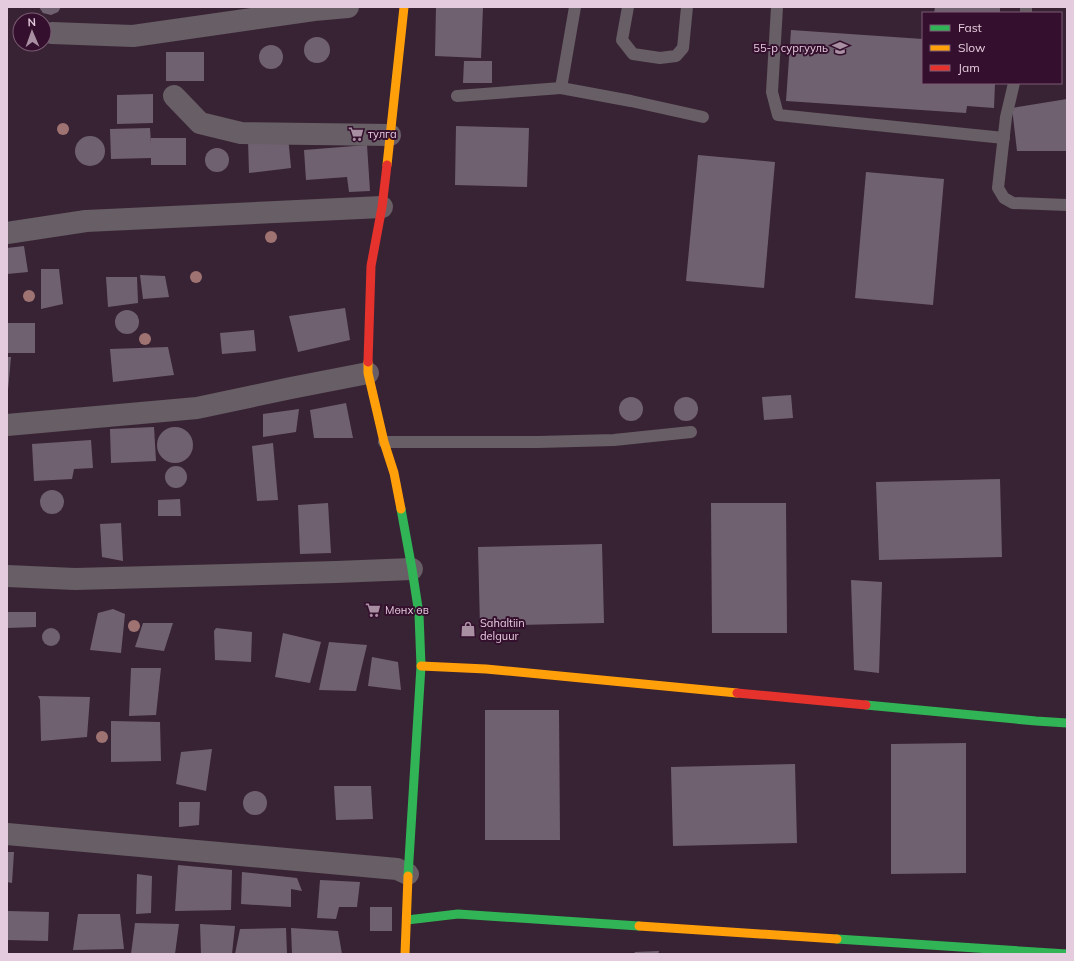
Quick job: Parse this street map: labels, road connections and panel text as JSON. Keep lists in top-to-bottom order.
{
  "places": {
    "school or university": ["55-р сургууль"],
    "supermarket": ["тулга", "Мөнх өв"],
    "shop": ["Sahaltiin delguur"]
  },
  "legend": ["Fast", "Slow", "Jam"],
  "north": "top"
}
